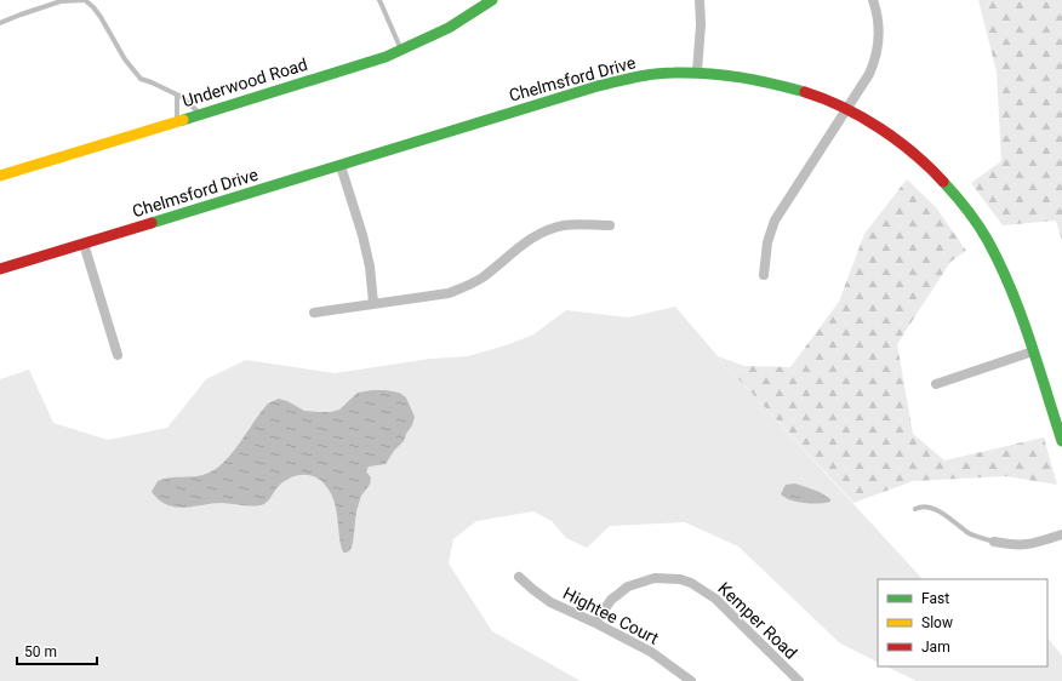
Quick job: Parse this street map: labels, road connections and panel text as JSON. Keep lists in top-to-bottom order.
{
  "streets": {
    "street": [
      "Chelmsford Drive",
      "Underwood Road",
      "Hightee Court",
      "Kemper Road"
    ]
  },
  "crossings": [
    ["Hightee Court", "Kemper Road"]
  ],
  "legend": ["Fast", "Slow", "Jam"],
  "scale_bar": "50 m"
}
